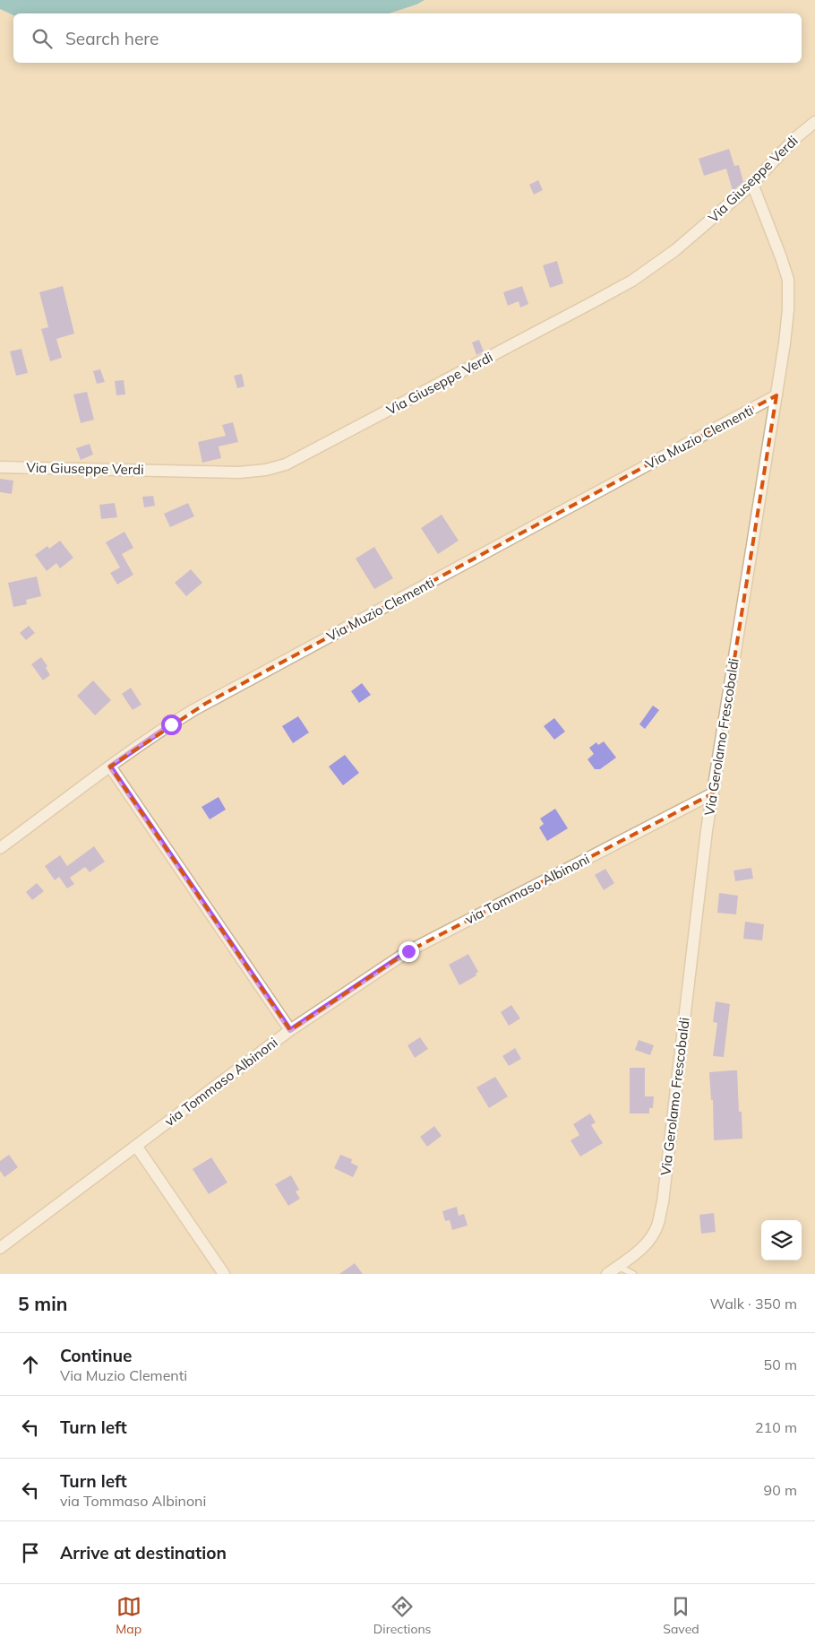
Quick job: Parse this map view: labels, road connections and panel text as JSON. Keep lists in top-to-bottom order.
{
  "streets": {
    "street": [
      "Via Giuseppe Verdi",
      "Via Muzio Clementi",
      "Via Gerolamo Frescobaldi",
      "via Tommaso Albinoni"
    ]
  },
  "crossings": [
    ["Via Giuseppe Verdi", "Via Gerolamo Frescobaldi"],
    ["Via Muzio Clementi", "Via Gerolamo Frescobaldi"],
    ["Via Gerolamo Frescobaldi", "via Tommaso Albinoni"]
  ],
  "page": {
    "search": "Search here",
    "heading": ["5 min", "Walk · 350 m"],
    "list": [
      ["Continue", "Via Muzio Clementi", "50 m"],
      ["Turn left", "210 m"],
      ["Turn left", "via Tommaso Albinoni", "90 m"],
      "Arrive at destination"
    ],
    "nav": ["Map", "Directions", "Saved"]
  }
}
